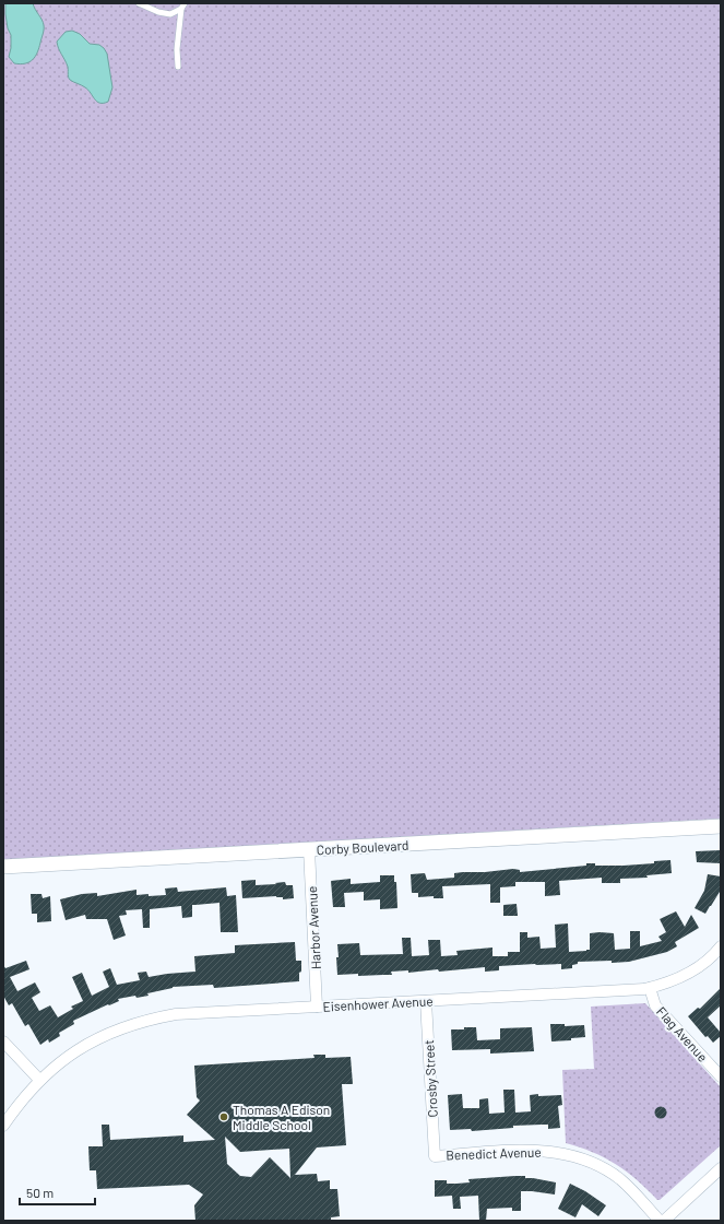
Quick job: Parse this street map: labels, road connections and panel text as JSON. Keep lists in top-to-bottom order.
{
  "streets": {
    "street": [
      "Corby Boulevard",
      "Harbor Avenue",
      "Eisenhower Avenue",
      "Flag Avenue",
      "Crosby Street",
      "Benedict Avenue"
    ]
  },
  "crossings": [
    ["Corby Boulevard", "Harbor Avenue"],
    ["Harbor Avenue", "Eisenhower Avenue"],
    ["Eisenhower Avenue", "Flag Avenue"],
    ["Eisenhower Avenue", "Crosby Street"],
    ["Crosby Street", "Benedict Avenue"]
  ],
  "places": ["Thomas A Edison Middle School"],
  "scale_bar": "50 m"
}
